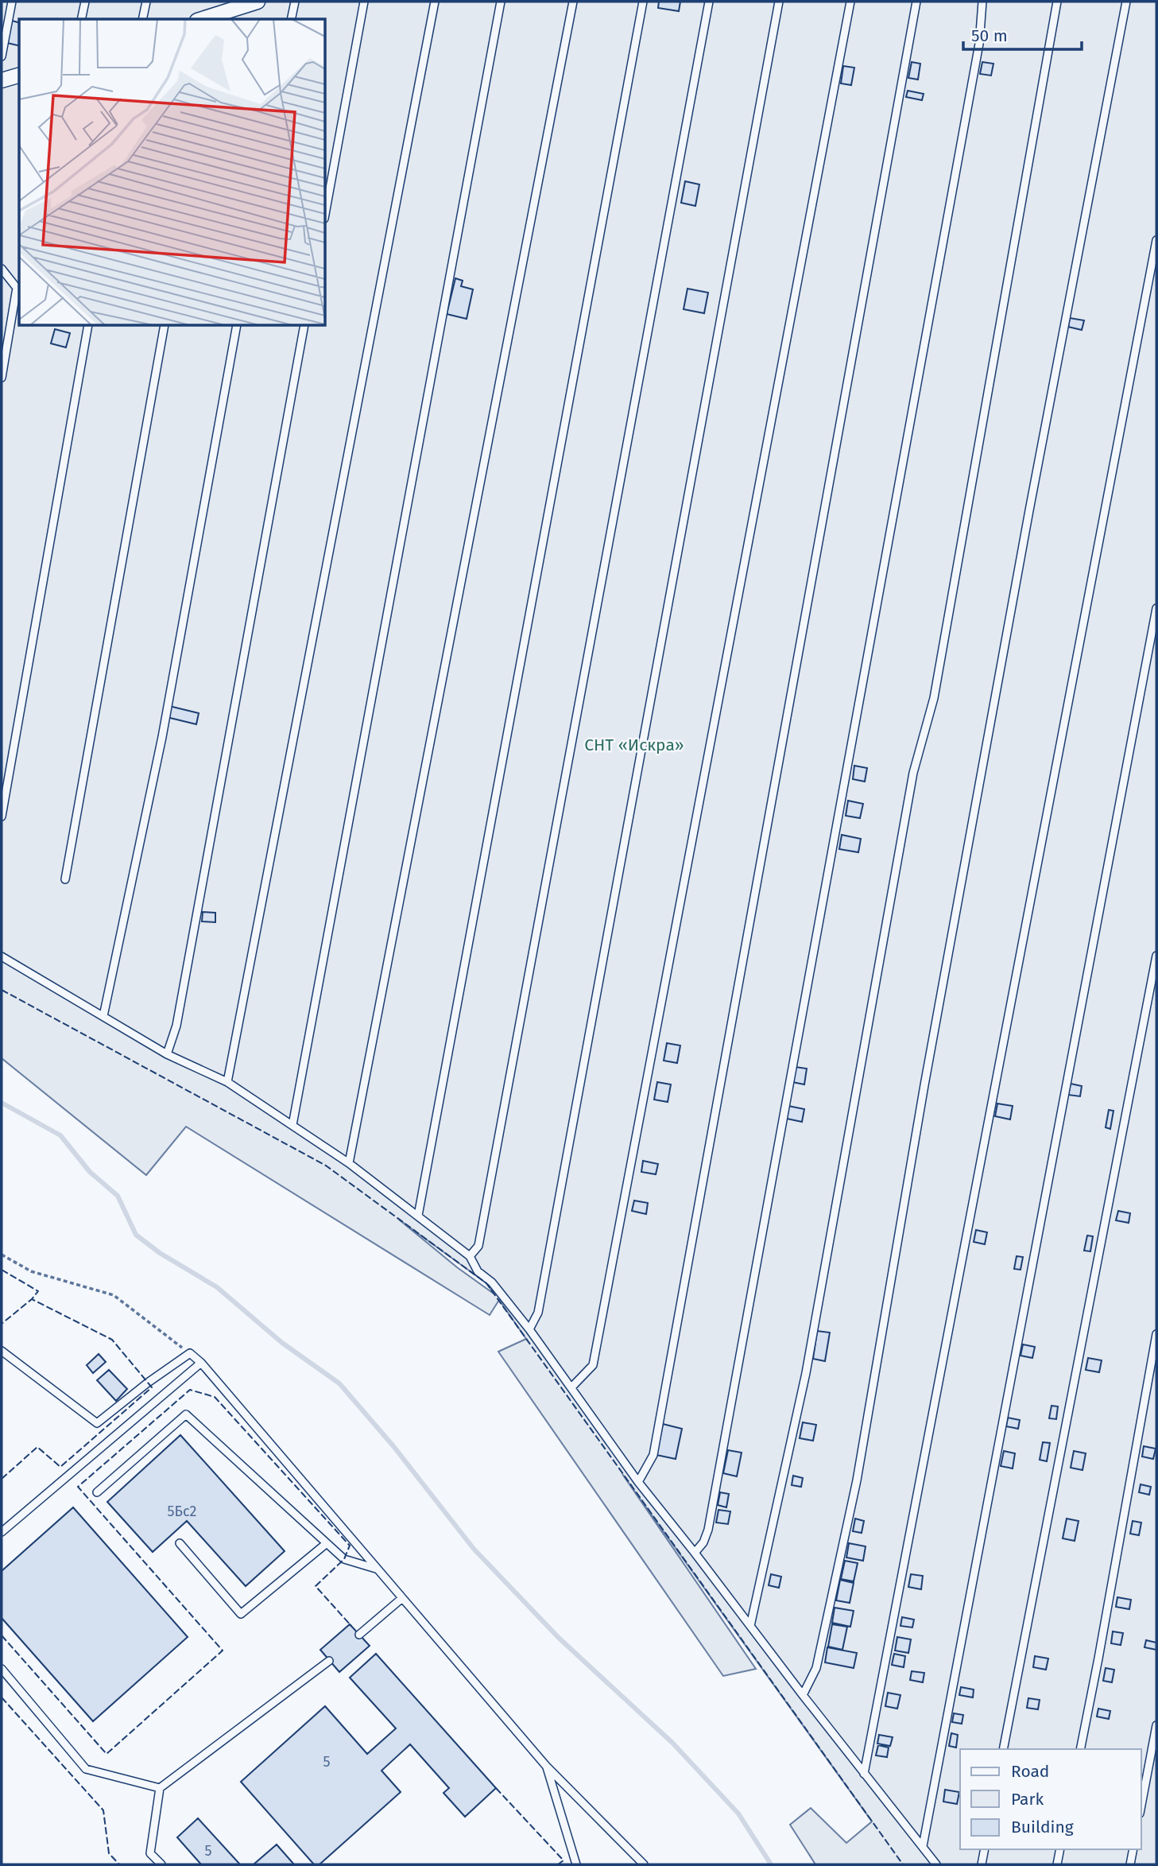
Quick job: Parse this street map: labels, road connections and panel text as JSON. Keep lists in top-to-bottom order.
{
  "parks": ["СНТ «Искра»"],
  "house_numbers": ["5Бс2", "5", "5"],
  "legend": ["Road", "Park", "Building"],
  "scale_bar": "50 m"
}
